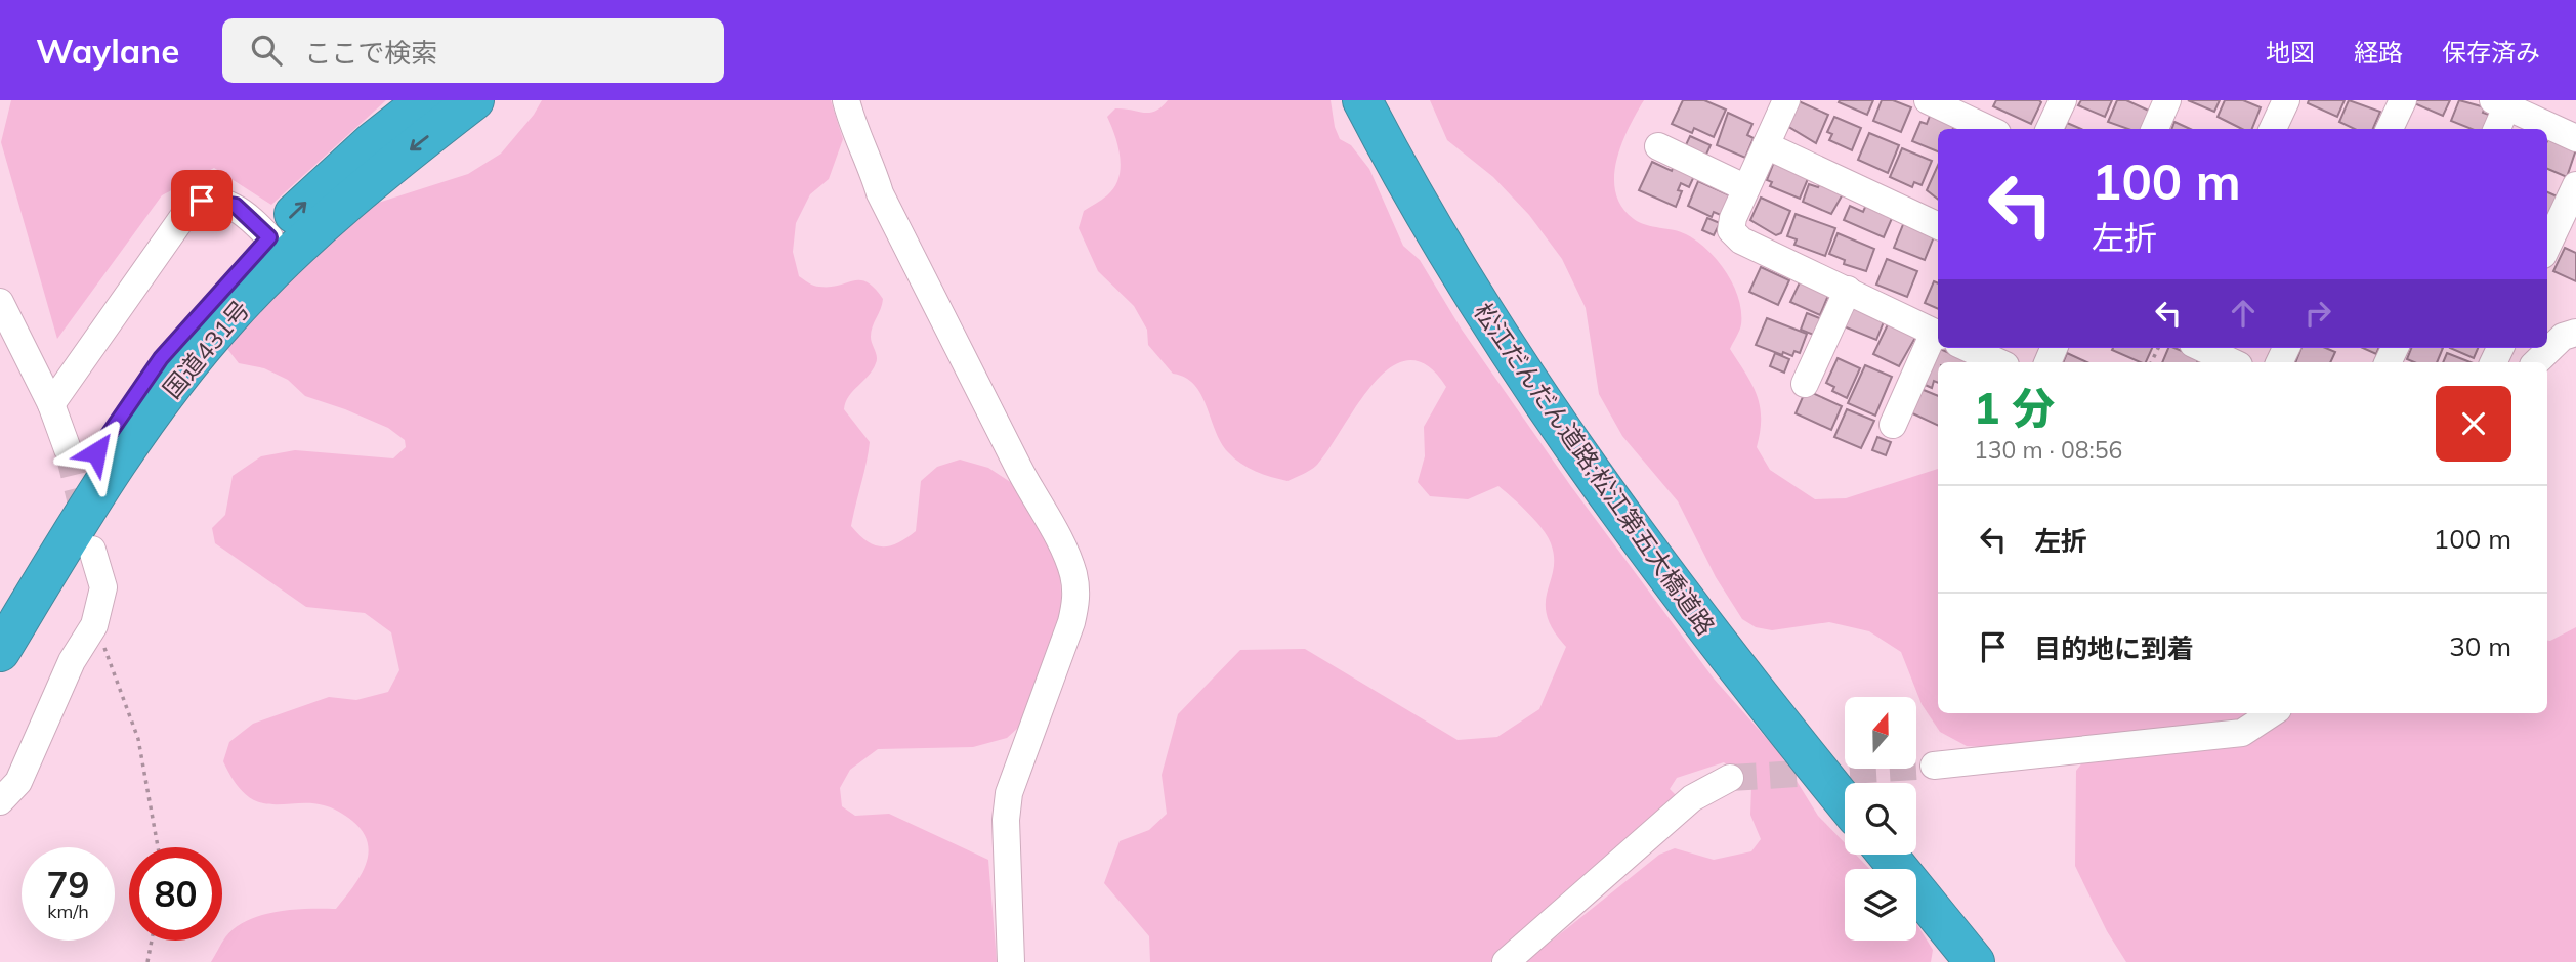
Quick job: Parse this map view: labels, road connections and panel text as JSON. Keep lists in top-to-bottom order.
{
  "streets": {
    "highway": ["国道431号", "松江だんだん道路;松江第五大橋道路"]
  },
  "north": "top",
  "page": {
    "header": "Waylane",
    "search": "ここで検索",
    "nav": ["地図", "経路", "保存済み"],
    "turn": ["100 m", "左折"],
    "heading": ["1 分", "130 m · 08:56"],
    "list": [
      {
        "name": "左折",
        "value": "100 m"
      },
      {
        "name": "目的地に到着",
        "value": "30 m"
      }
    ],
    "speed": "79 km/h",
    "limit": "80"
  }
}
